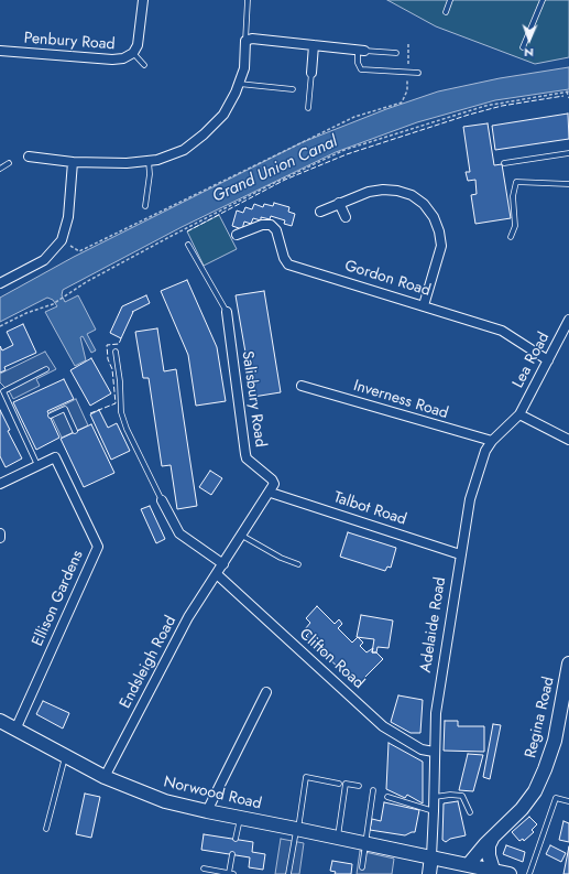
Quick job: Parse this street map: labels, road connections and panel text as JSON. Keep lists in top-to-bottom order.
{
  "streets": {
    "street": [
      "Penbury Road",
      "Gordon Road",
      "Lea Road",
      "Salisbury Road",
      "Inverness Road",
      "Talbot Road",
      "Ellison Gardens",
      "Adelaide Road",
      "Clifton Road",
      "Endsleigh Road",
      "Regina Road",
      "Norwood Road"
    ]
  },
  "crossings": [
    ["Gordon Road", "Lea Road"],
    ["Lea Road", "Adelaide Road"],
    ["Salisbury Road", "Endsleigh Road"],
    ["Inverness Road", "Adelaide Road"],
    ["Talbot Road", "Adelaide Road"],
    ["Talbot Road", "Endsleigh Road"],
    ["Ellison Gardens", "Norwood Road"],
    ["Adelaide Road", "Clifton Road"],
    ["Adelaide Road", "Norwood Road"],
    ["Clifton Road", "Endsleigh Road"],
    ["Endsleigh Road", "Norwood Road"],
    ["Regina Road", "Norwood Road"]
  ],
  "water": ["Grand Union Canal"],
  "north": "bottom"
}
